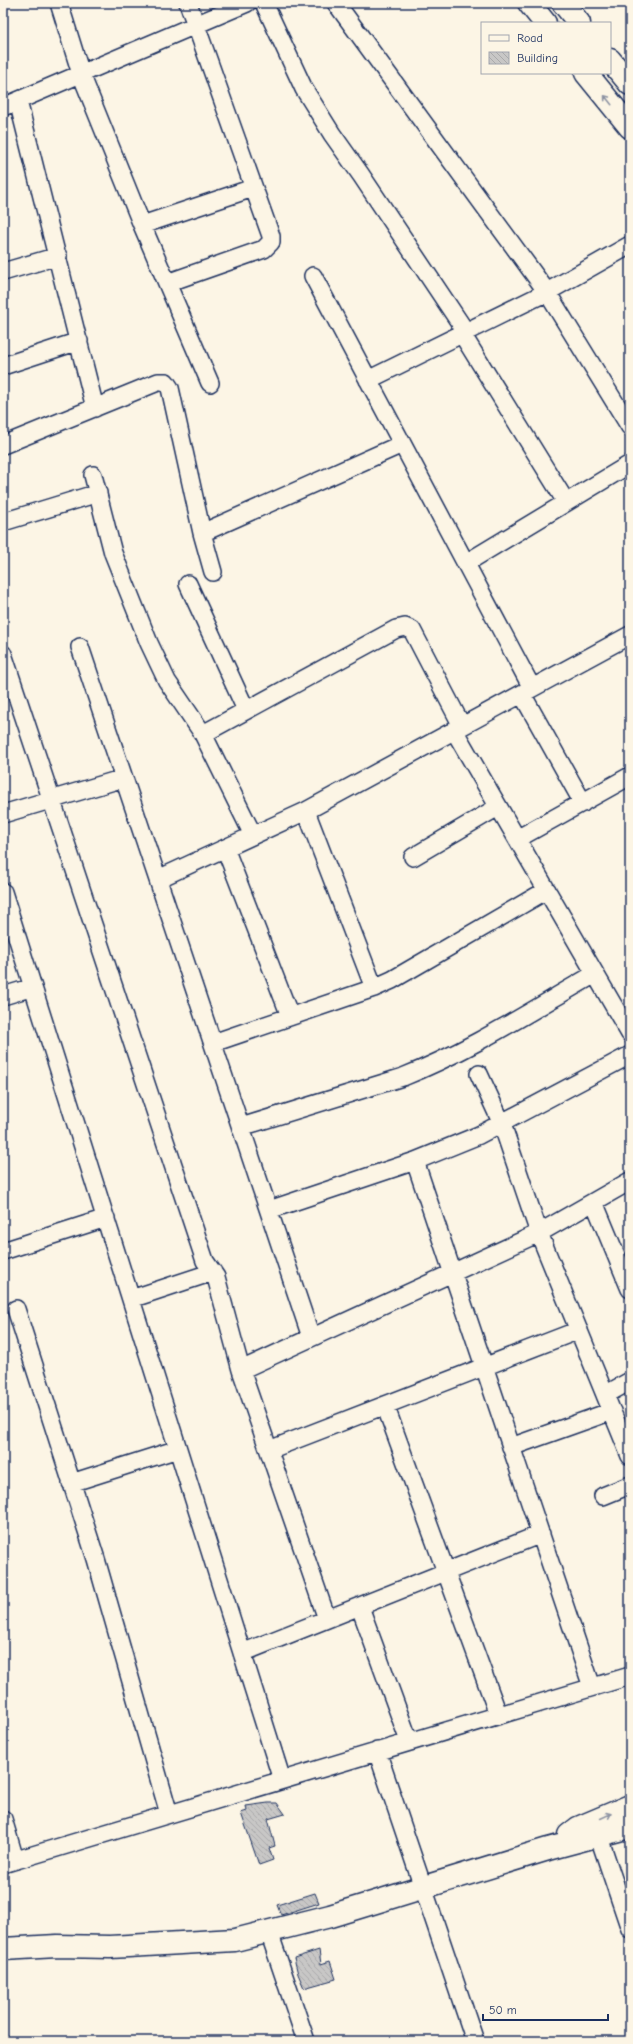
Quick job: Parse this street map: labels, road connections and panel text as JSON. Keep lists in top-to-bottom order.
{
  "legend": ["Road", "Building"],
  "scale_bar": "50 m"
}
